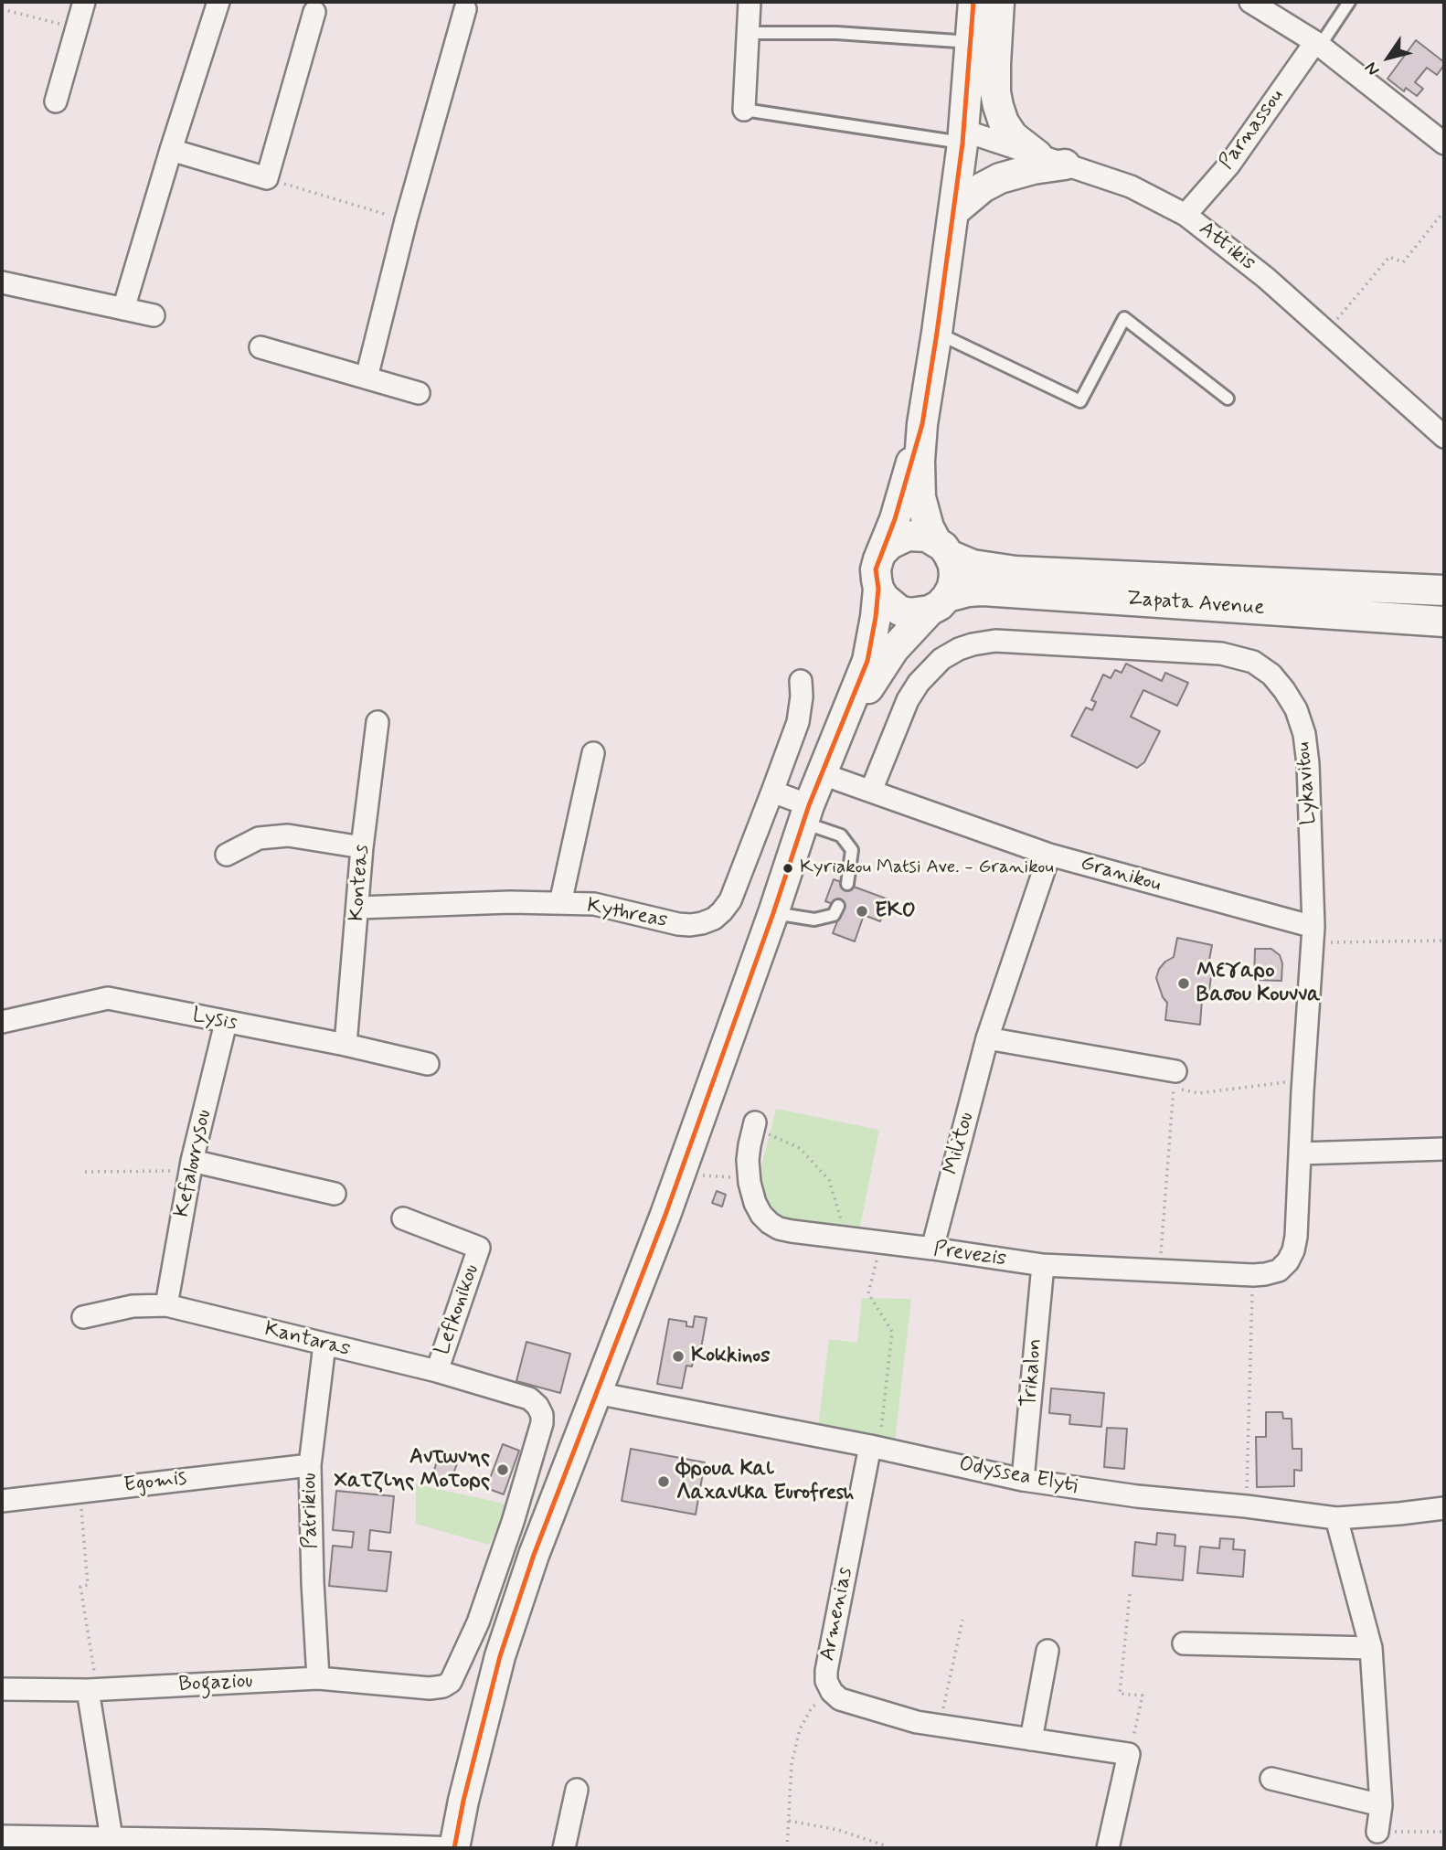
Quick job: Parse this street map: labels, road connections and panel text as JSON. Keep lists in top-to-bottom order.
{
  "streets": {
    "main road": ["Zapata Avenue"],
    "street": [
      "Parnassou",
      "Attikis",
      "Lykavitou",
      "Granikou",
      "Konteas",
      "Kythreas",
      "Lysis",
      "Militou",
      "Kefalovrysou",
      "Prevezis",
      "Lefkonikou",
      "Kantaras",
      "Trikalon",
      "Odyssea Elyti",
      "Egomis",
      "Patrikiou",
      "Armenias",
      "Bogaziou"
    ]
  },
  "crossings": [
    ["Parnassou", "Attikis"],
    ["Lykavitou", "Granikou"],
    ["Lykavitou", "Prevezis"],
    ["Granikou", "Militou"],
    ["Konteas", "Kythreas"],
    ["Konteas", "Lysis"],
    ["Lysis", "Kefalovrysou"],
    ["Militou", "Prevezis"],
    ["Kefalovrysou", "Kantaras"],
    ["Prevezis", "Trikalon"],
    ["Lefkonikou", "Kantaras"],
    ["Kantaras", "Patrikiou"],
    ["Kantaras", "Bogaziou"],
    ["Trikalon", "Odyssea Elyti"],
    ["Odyssea Elyti", "Armenias"],
    ["Egomis", "Patrikiou"],
    ["Patrikiou", "Bogaziou"]
  ],
  "places": [
    "Kyriakou Matsi Ave. - Granikou",
    "EKO",
    "Μεγαρο Βασου Κουννα",
    "Kokkinos",
    "Αντωνης Χατζιης Μοτορς",
    "Φρουα Και Λαχανικα Eurofresh"
  ],
  "north": "bottom left"
}
